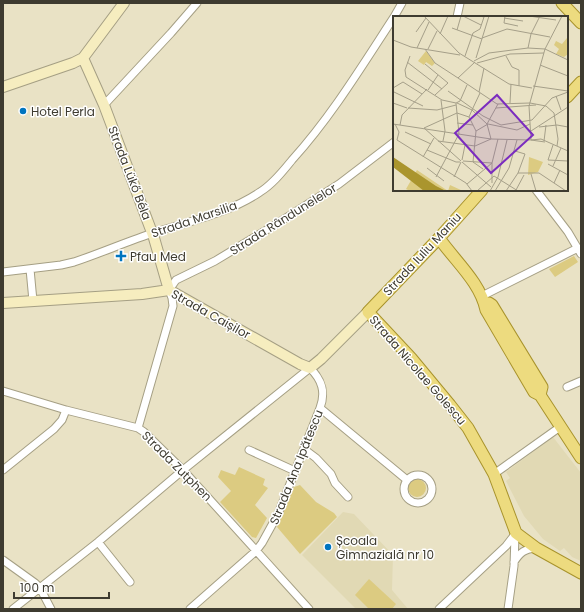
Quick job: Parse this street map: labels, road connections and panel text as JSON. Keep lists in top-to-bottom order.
{
  "streets": {
    "main road": [
      "Strada Lükő Béla",
      "Strada Iuliu Maniu",
      "Strada Caișilor",
      "Strada Nicolae Golescu"
    ],
    "street": [
      "Strada Marsilia",
      "Strada Rândunelelor",
      "Strada Zutphen",
      "Strada Ana Ipătescu"
    ]
  },
  "crossings": [
    ["Strada Lükő Béla", "Strada Marsilia"],
    ["Strada Lükő Béla", "Strada Rândunelelor"],
    ["Strada Lükő Béla", "Strada Caișilor"],
    ["Strada Rândunelelor", "Strada Caișilor"],
    ["Strada Iuliu Maniu", "Strada Caișilor"],
    ["Strada Iuliu Maniu", "Strada Nicolae Golescu"],
    ["Strada Iuliu Maniu", "Strada Ana Ipătescu"],
    ["Strada Caișilor", "Strada Ana Ipătescu"],
    ["Strada Zutphen", "Strada Ana Ipătescu"]
  ],
  "places": {
    "other": ["Hotel Perla", "Școala Gimnazială nr 10"],
    "health": ["Pfau Med"]
  },
  "scale_bar": "100 m"
}
